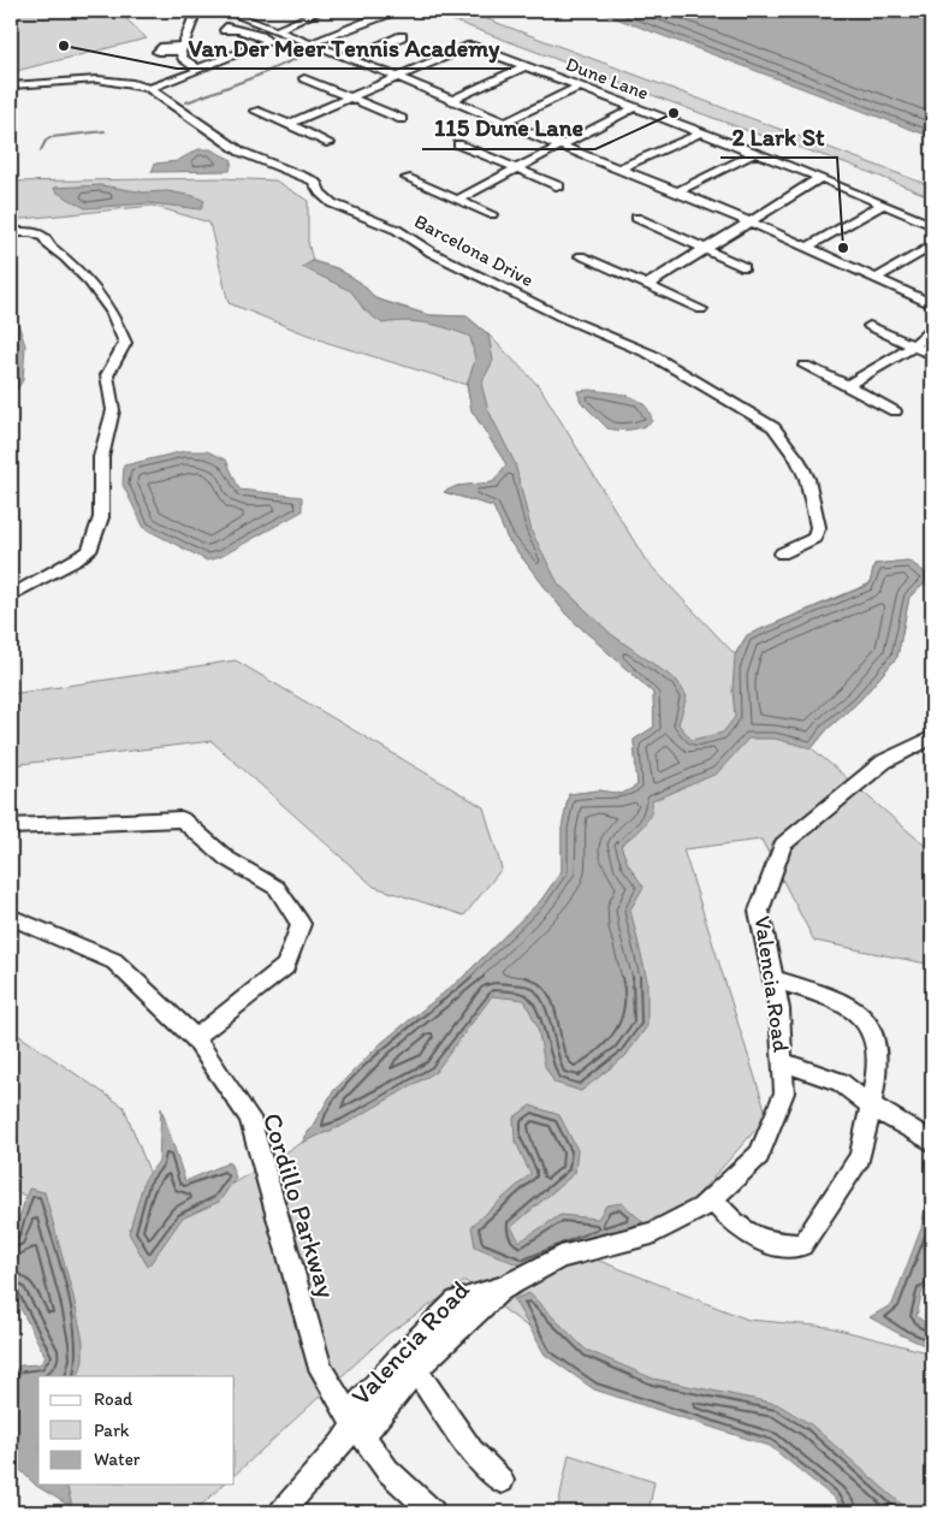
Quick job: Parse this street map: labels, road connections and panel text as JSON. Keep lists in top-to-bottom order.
{
  "streets": {
    "street": [
      "Dune Lane",
      "Barcelona Drive",
      "Valencia Road",
      "Cordillo Parkway"
    ]
  },
  "crossings": [
    ["Valencia Road", "Cordillo Parkway"]
  ],
  "places": ["Van Der Meer Tennis Academy", "115 Dune Lane", "2 Lark St"],
  "legend": ["Road", "Park", "Water"]
}
